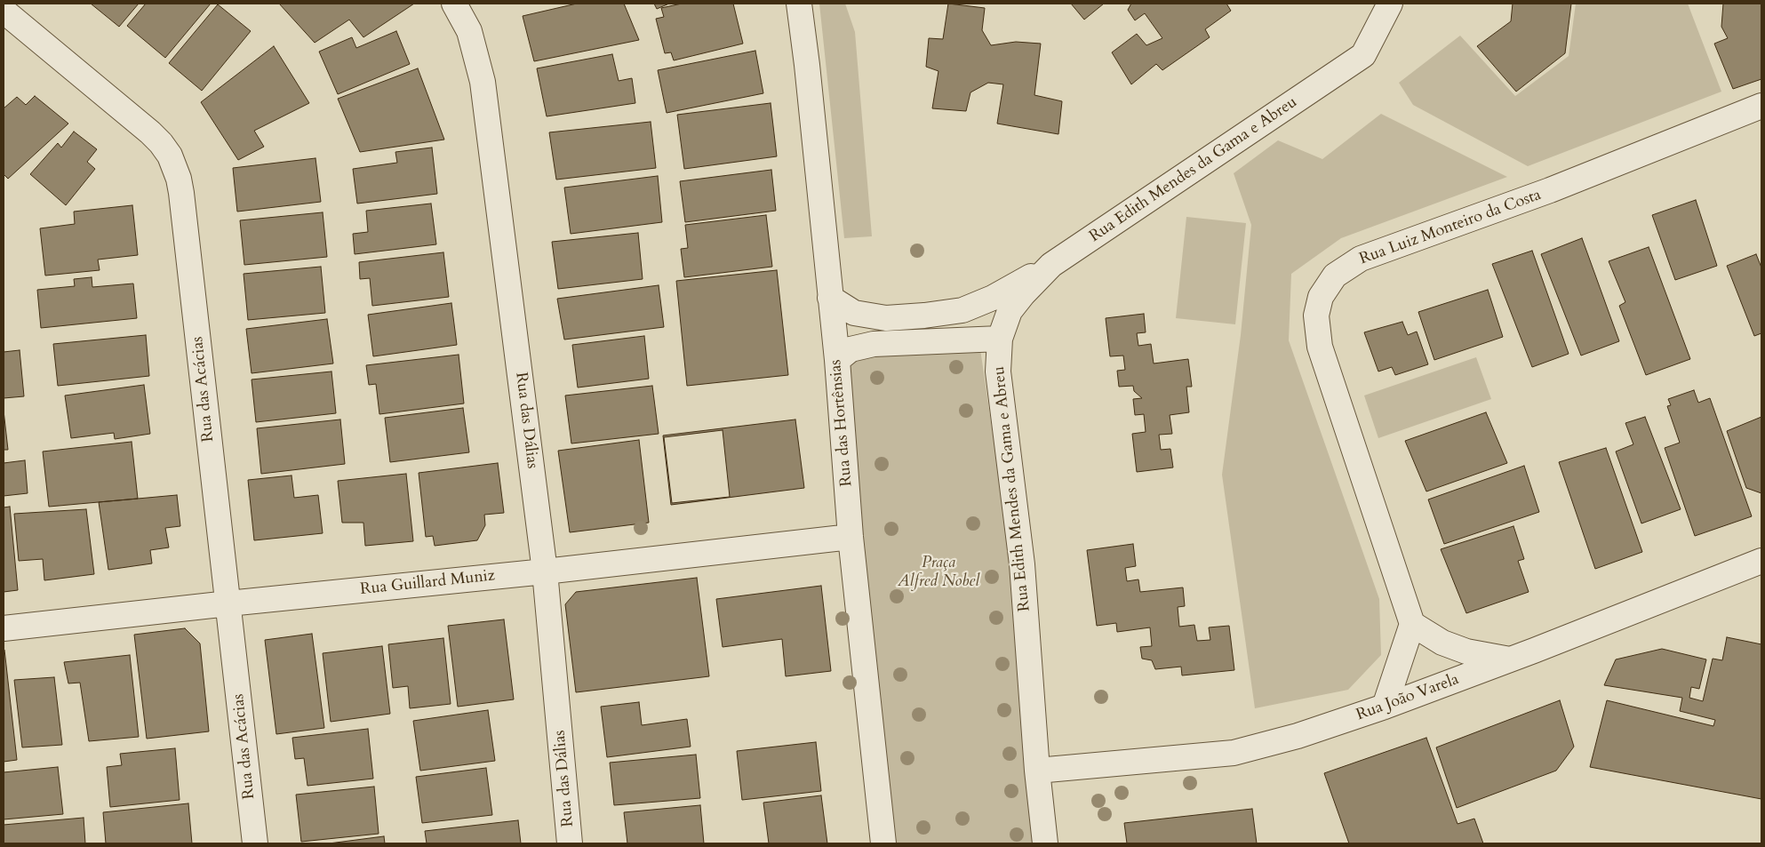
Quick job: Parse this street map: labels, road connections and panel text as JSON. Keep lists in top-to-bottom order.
{
  "streets": {
    "street": [
      "Rua Edith Mendes da Gama e Abreu",
      "Rua Luiz Monteiro da Costa",
      "Rua das Acácias",
      "Rua das Dálias",
      "Rua das Hortênsias",
      "Rua Guillard Muniz",
      "Rua João Varela"
    ]
  },
  "crossings": [
    ["Rua Edith Mendes da Gama e Abreu", "Rua João Varela"],
    ["Rua das Acácias", "Rua Guillard Muniz"],
    ["Rua das Dálias", "Rua Guillard Muniz"],
    ["Rua das Hortênsias", "Rua Guillard Muniz"]
  ],
  "parks": ["Praça Alfred Nobel"]
}
